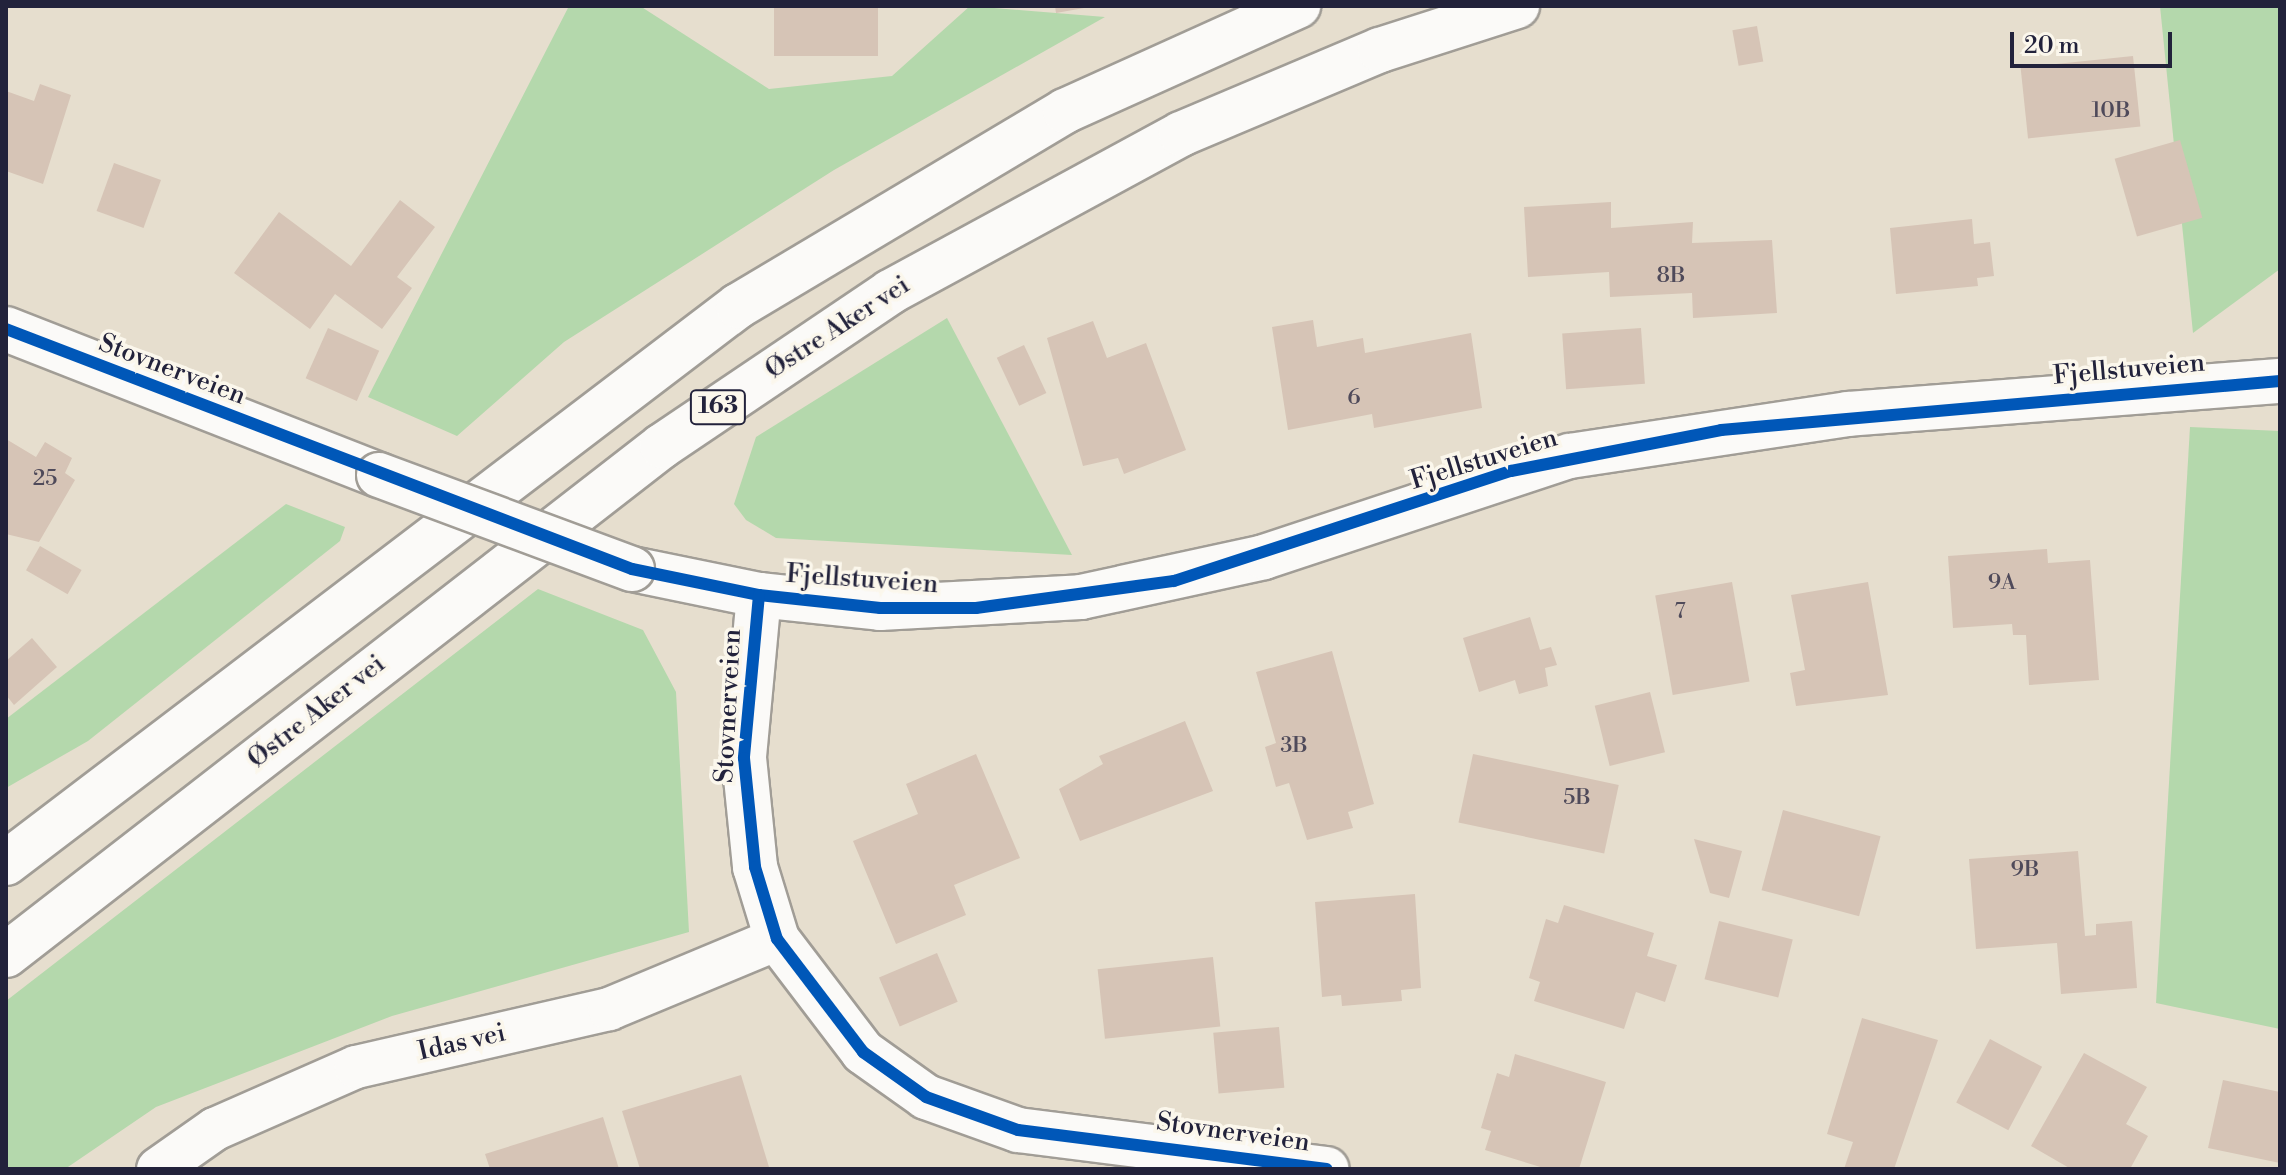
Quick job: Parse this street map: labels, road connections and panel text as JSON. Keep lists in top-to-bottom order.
{
  "streets": {
    "main road": [
      "Østre Aker vei",
      "Stovnerveien",
      "Fjellstuveien",
      "163"
    ],
    "street": ["Idas vei"]
  },
  "crossings": [
    ["Stovnerveien", "Fjellstuveien"],
    ["Stovnerveien", "Idas vei"]
  ],
  "house_numbers": [
    "10B",
    "8B",
    "6",
    "25",
    "9A",
    "7",
    "3B",
    "5B",
    "9B"
  ],
  "scale_bar": "20 m"
}
